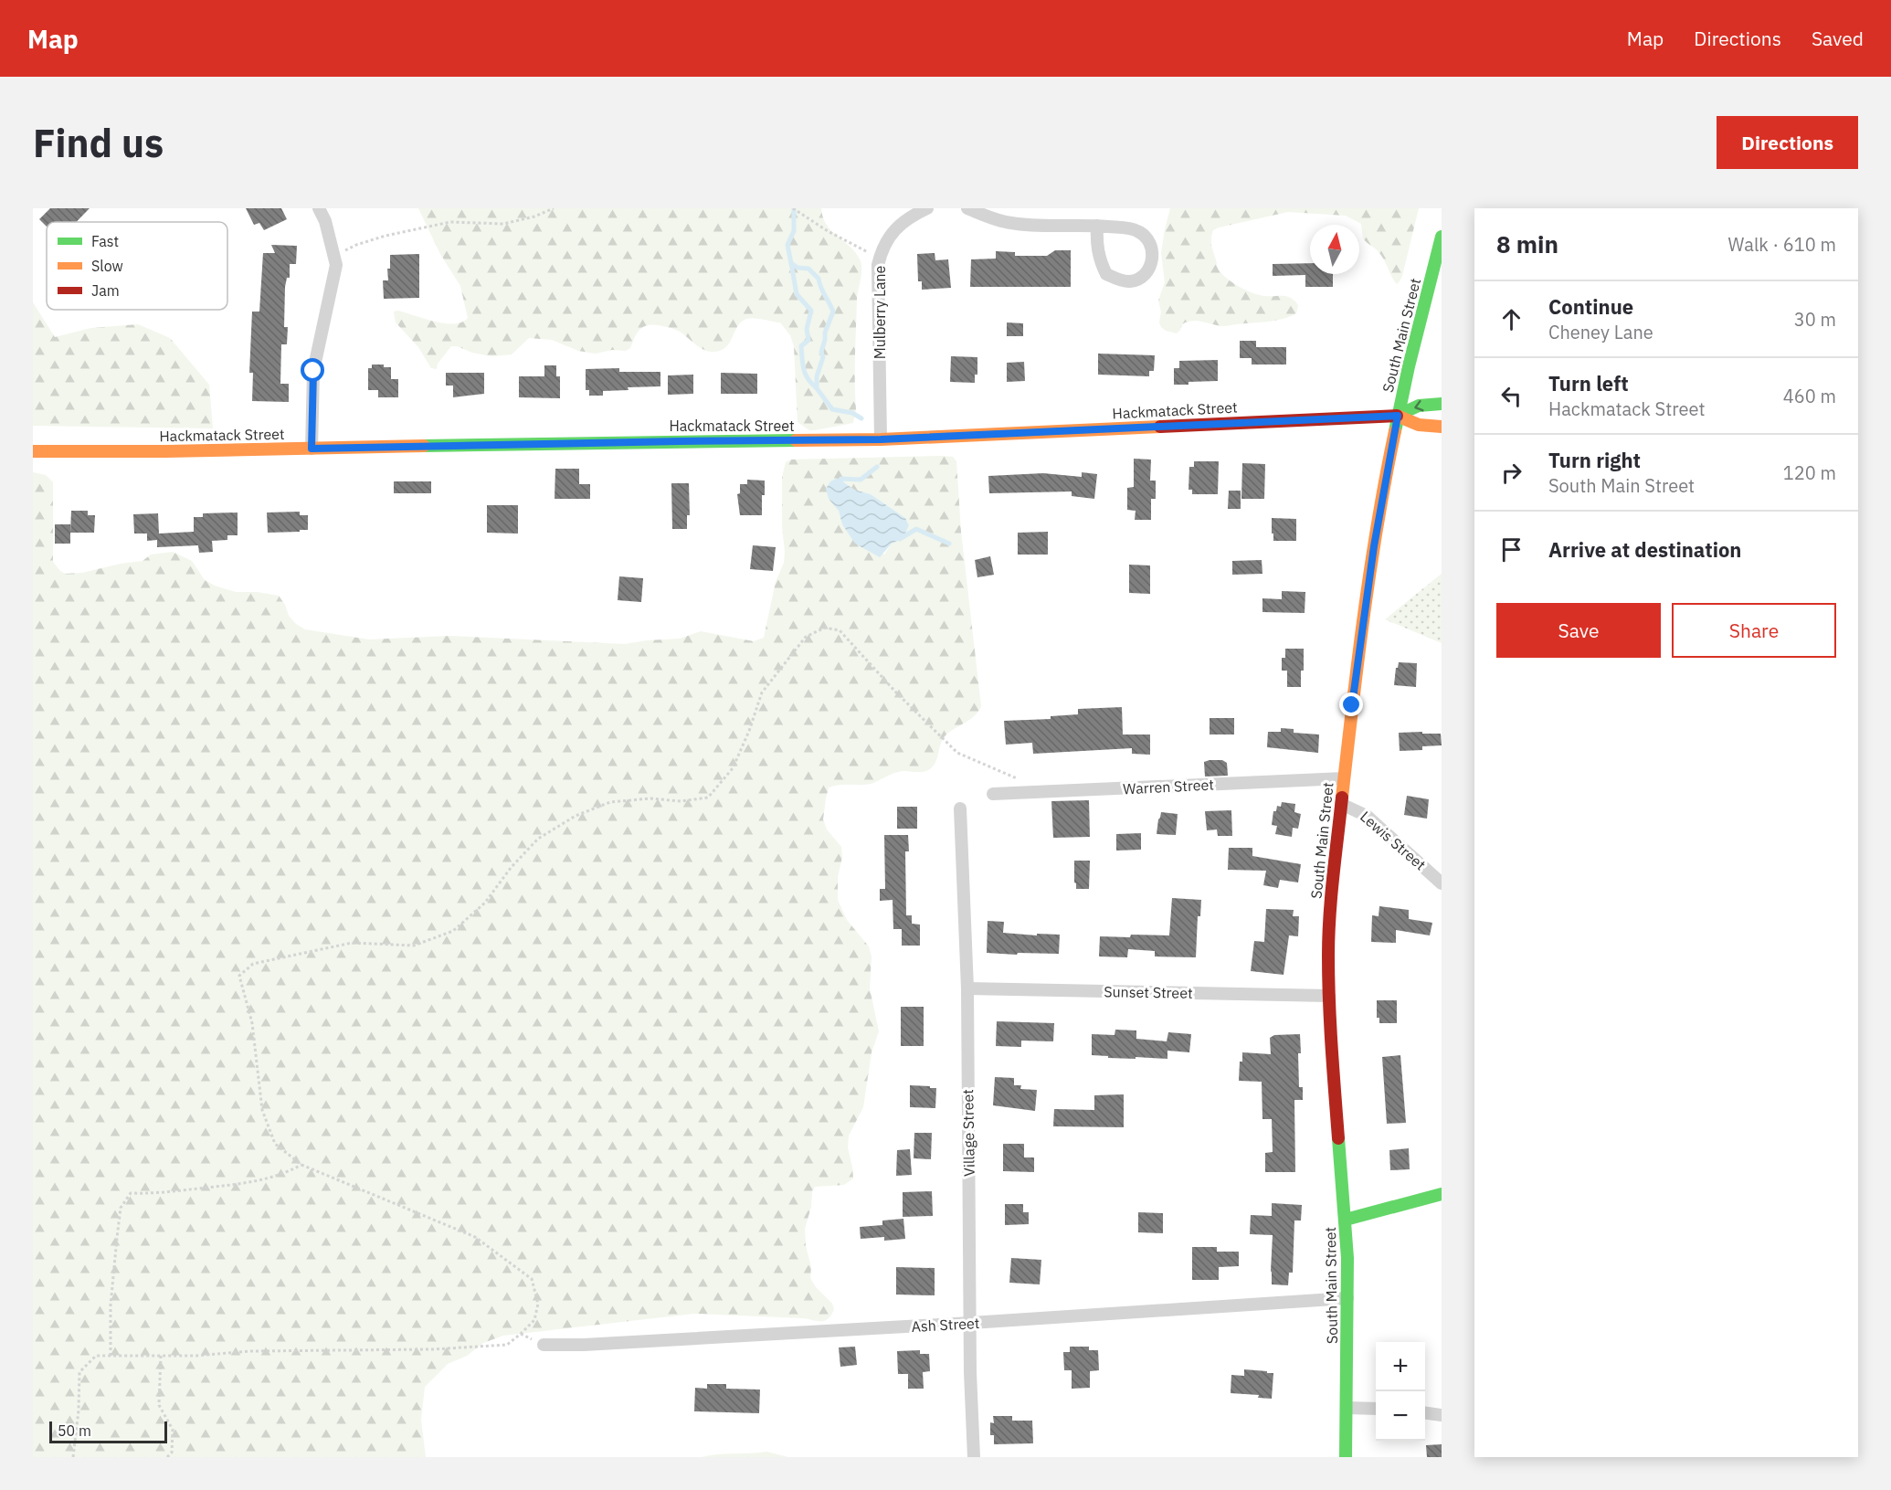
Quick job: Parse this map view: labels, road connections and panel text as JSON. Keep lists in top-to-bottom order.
{
  "streets": {
    "main road": ["South Main Street", "Hackmatack Street"],
    "street": [
      "Mulberry Lane",
      "Warren Street",
      "Lewis Street",
      "Sunset Street",
      "Village Street",
      "Ash Street"
    ]
  },
  "crossings": [
    ["Mulberry Lane", "Hackmatack Street"],
    ["South Main Street", "Hackmatack Street"],
    ["South Main Street", "Warren Street"],
    ["South Main Street", "Lewis Street"],
    ["South Main Street", "Sunset Street"],
    ["South Main Street", "Ash Street"],
    ["Sunset Street", "Village Street"],
    ["Village Street", "Ash Street"]
  ],
  "legend": ["Fast", "Slow", "Jam"],
  "scale_bar": "50 m",
  "north": "top",
  "page": {
    "header": "Map",
    "nav": ["Map", "Directions", "Saved"],
    "buttons": [
      "Directions",
      ["Save", "Share"]
    ],
    "title": "Find us",
    "heading": ["8 min", "Walk · 610 m"],
    "list": [
      ["Continue", "Cheney Lane", "30 m"],
      ["Turn left", "Hackmatack Street", "460 m"],
      ["Turn right", "South Main Street", "120 m"],
      "Arrive at destination"
    ],
    "map_buttons": ["+", "−"],
    "scale": "50 m"
  }
}
